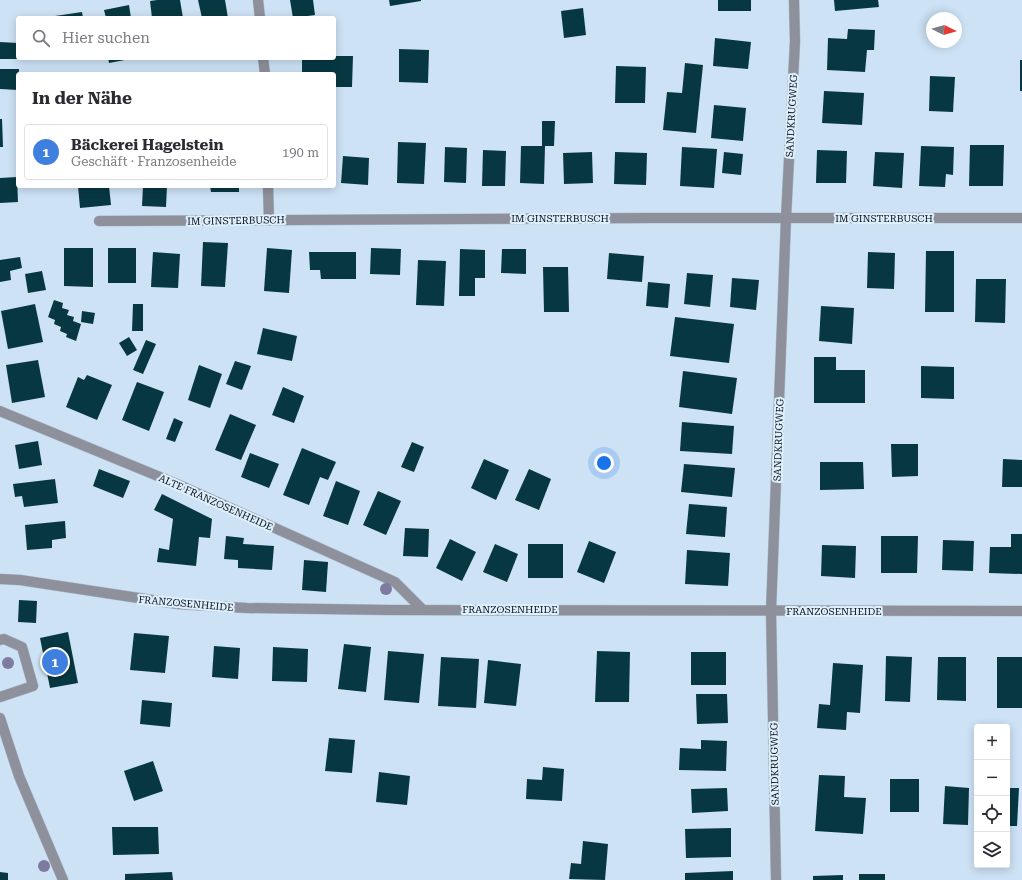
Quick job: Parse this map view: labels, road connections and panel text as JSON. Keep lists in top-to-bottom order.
{
  "streets": {
    "street": [
      "SANDKRUGWEG",
      "IM GINSTERBUSCH",
      "ALTE FRANZOSENHEIDE",
      "FRANZOSENHEIDE"
    ]
  },
  "crossings": [
    ["SANDKRUGWEG", "IM GINSTERBUSCH"],
    ["SANDKRUGWEG", "FRANZOSENHEIDE"],
    ["ALTE FRANZOSENHEIDE", "FRANZOSENHEIDE"]
  ],
  "north": "right",
  "page": {
    "search": "Hier suchen",
    "heading": "In der Nähe",
    "list": [
      {
        "mark": "1",
        "name": "Bäckerei Hagelstein",
        "note": "Geschäft · Franzosenheide",
        "value": "190 m"
      }
    ],
    "pins": "1",
    "map_buttons": ["+", "−"]
  }
}
